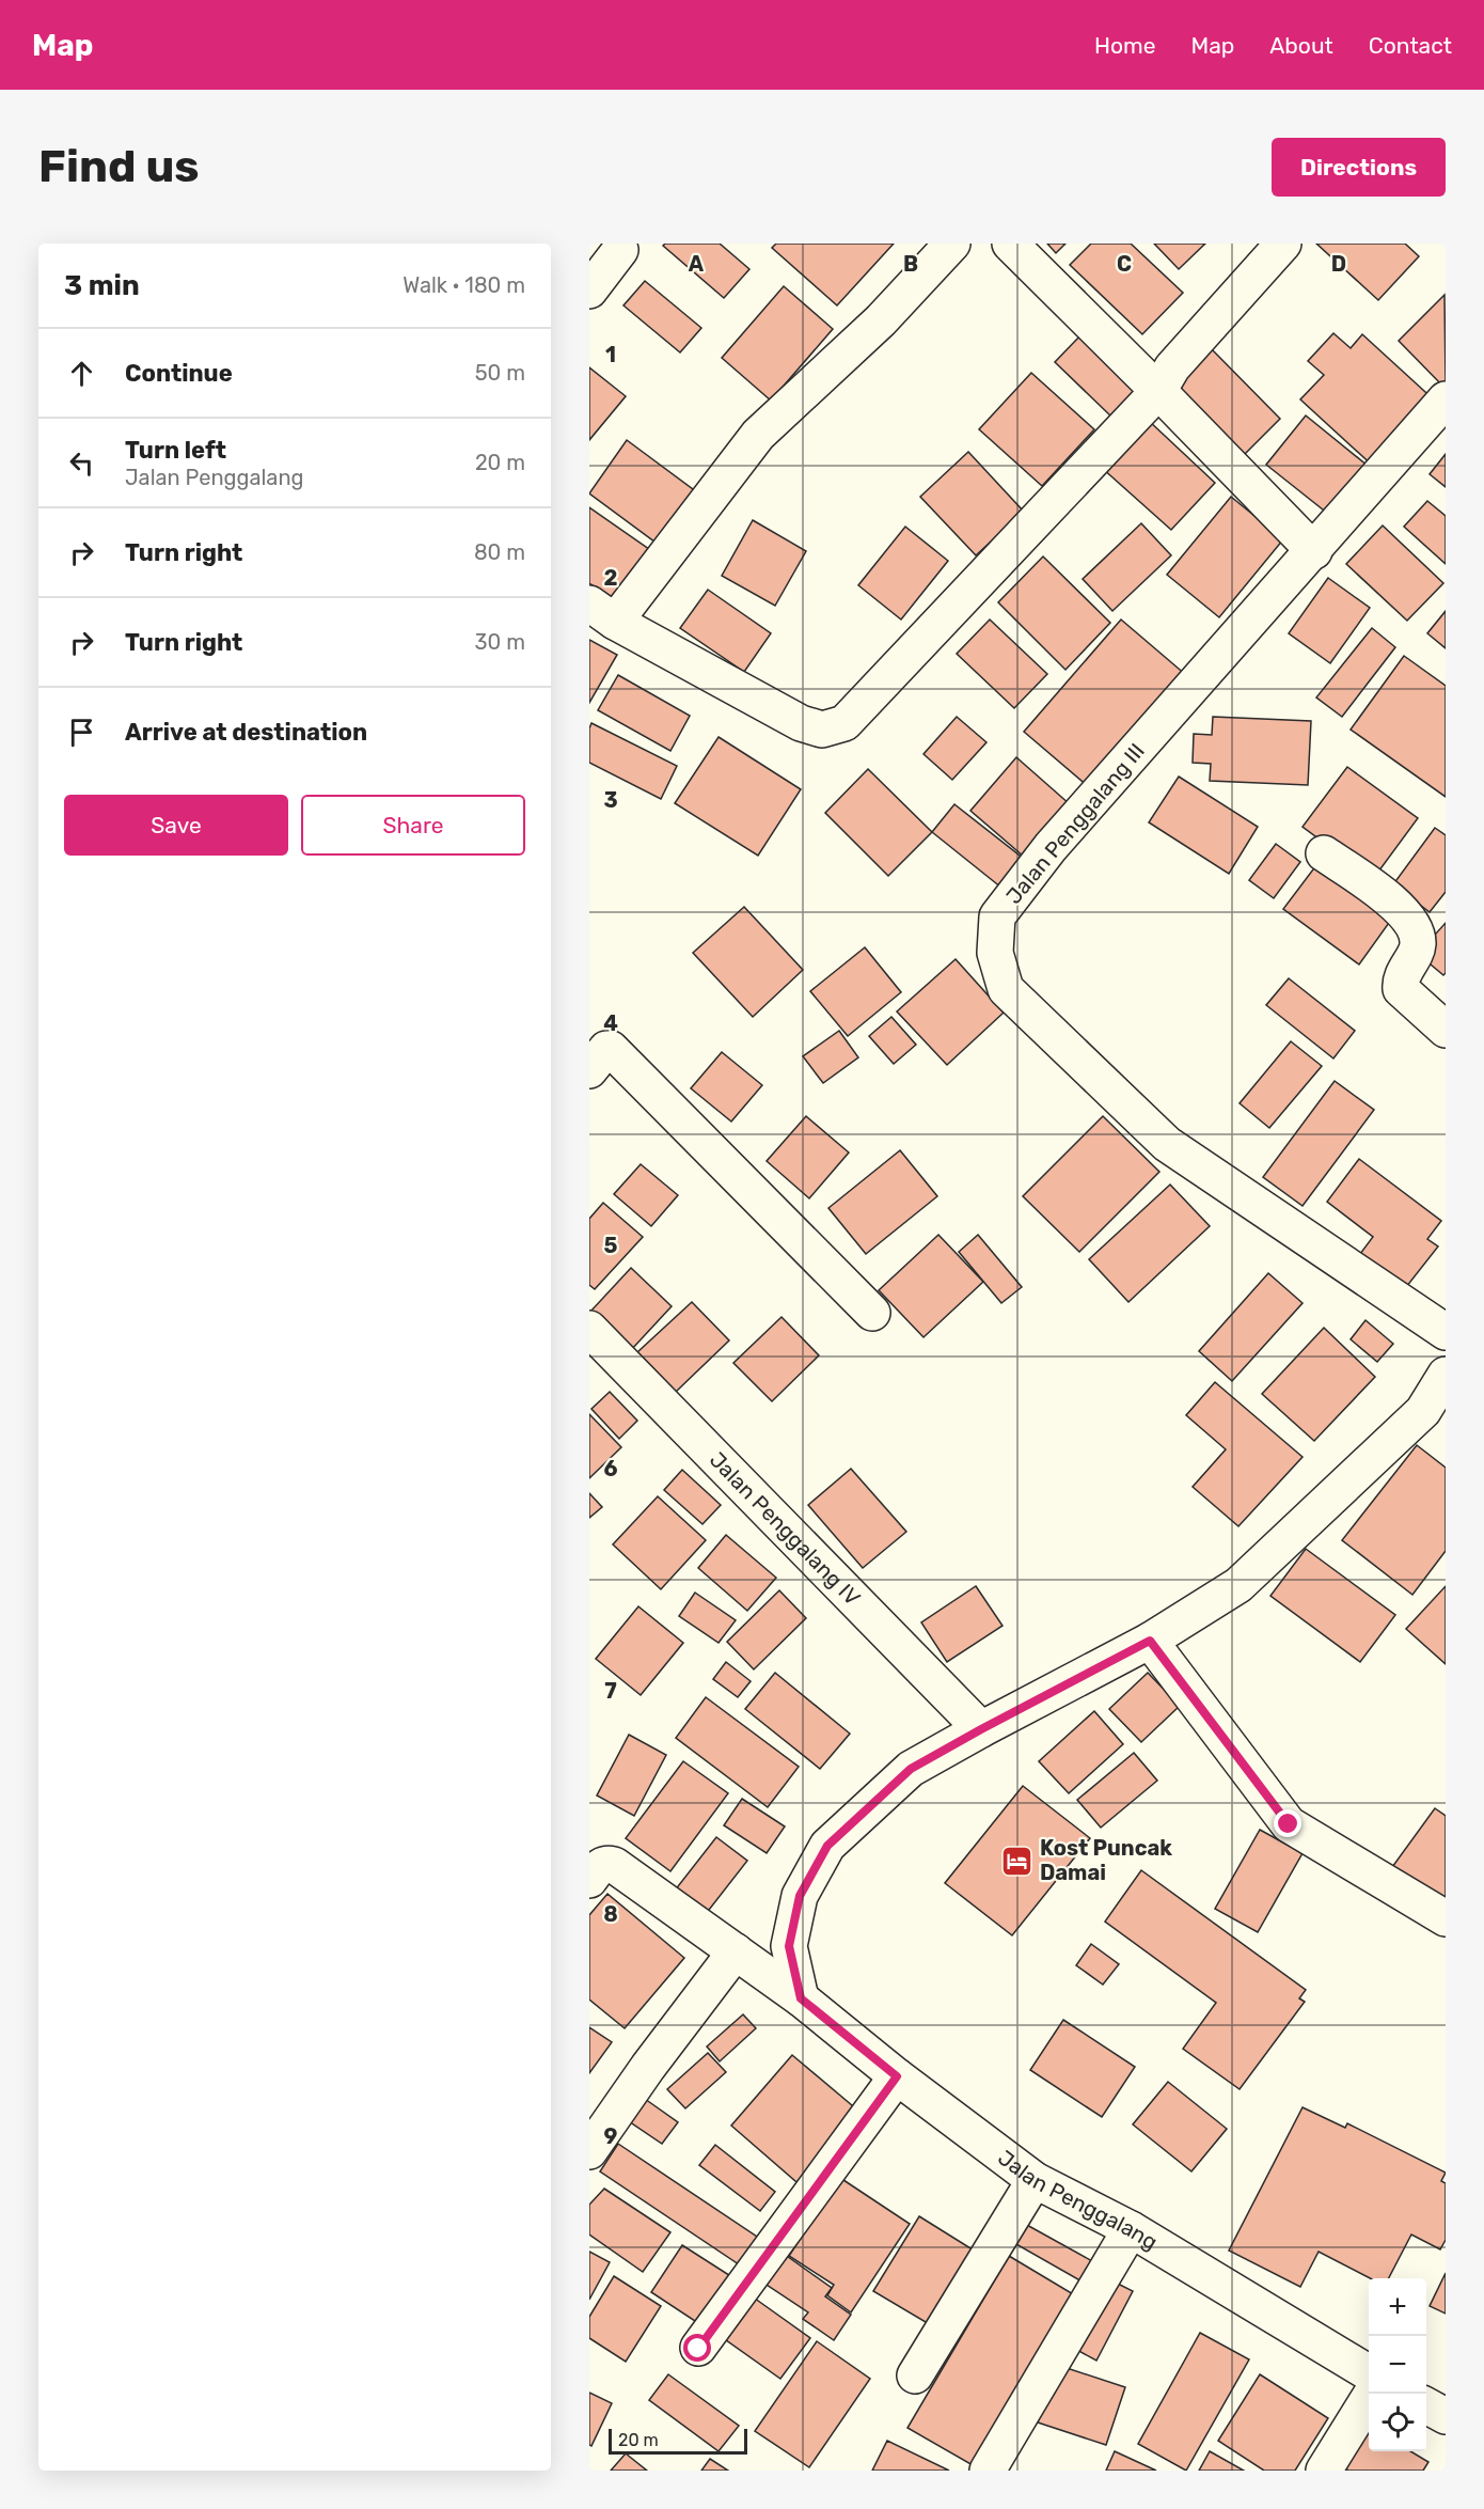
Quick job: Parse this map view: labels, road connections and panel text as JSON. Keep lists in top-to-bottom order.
{
  "streets": {
    "street": ["Jalan Penggalang III", "Jalan Penggalang IV", "Jalan Penggalang"]
  },
  "places": {
    "hotel": ["Kost Puncak Damai"]
  },
  "scale_bar": "20 m",
  "page": {
    "header": "Map",
    "nav": [
      "Home",
      "Map",
      "About",
      "Contact"
    ],
    "buttons": [
      "Directions",
      ["Save", "Share"]
    ],
    "title": "Find us",
    "heading": ["3 min", "Walk · 180 m"],
    "list": [
      ["Continue", "50 m"],
      ["Turn left", "Jalan Penggalang", "20 m"],
      ["Turn right", "80 m"],
      ["Turn right", "30 m"],
      "Arrive at destination"
    ],
    "map_buttons": ["+", "−"],
    "scale": "20 m"
  },
  "grid": {
    "columns": [
      "A",
      "B",
      "C",
      "D"
    ],
    "rows": [
      "1",
      "2",
      "3",
      "4",
      "5",
      "6",
      "7",
      "8",
      "9"
    ]
  }
}
